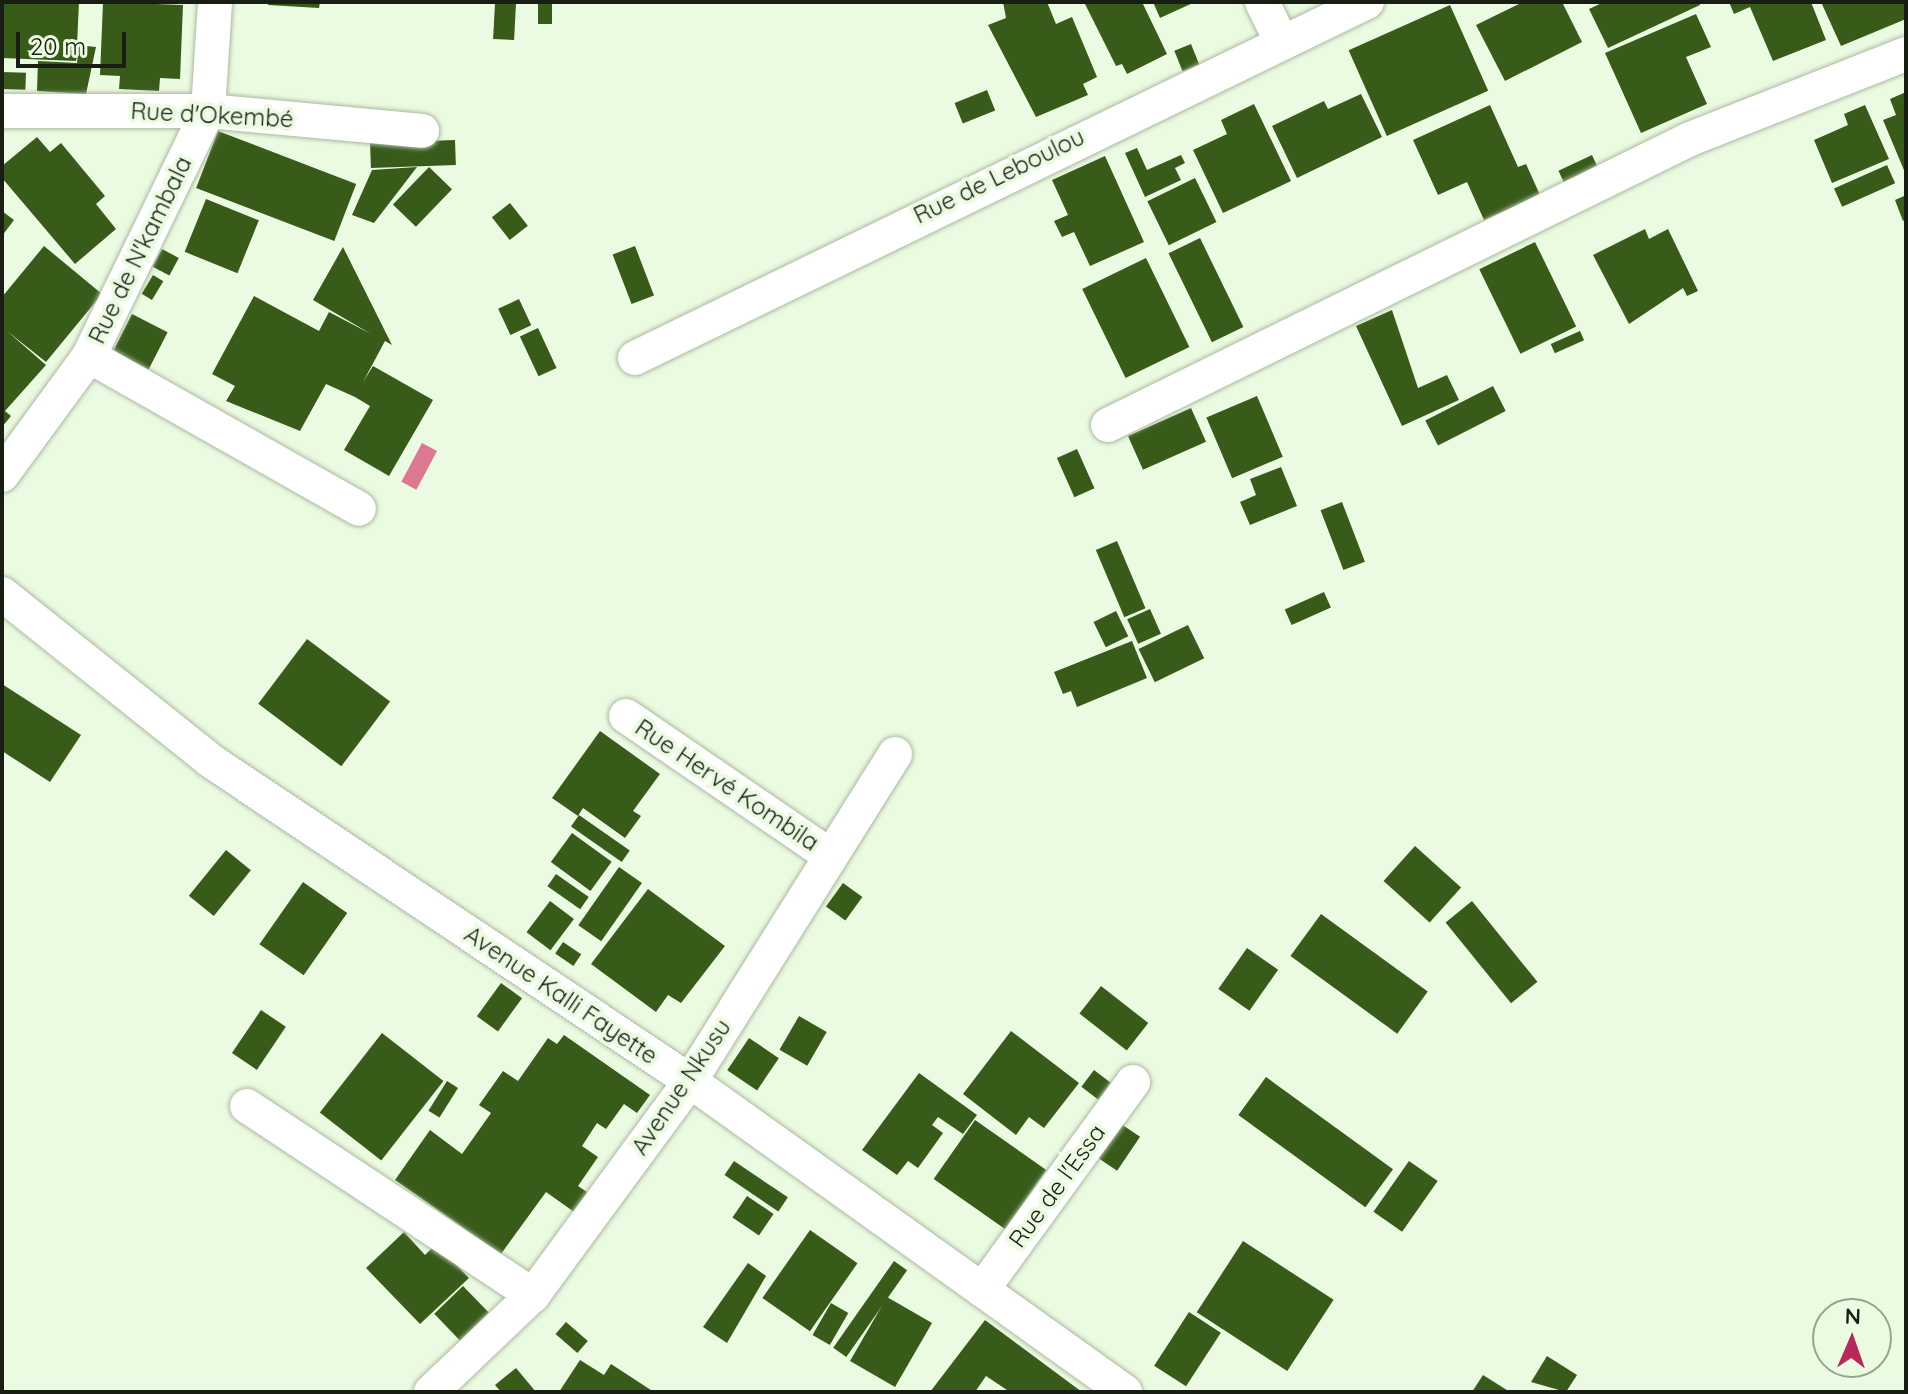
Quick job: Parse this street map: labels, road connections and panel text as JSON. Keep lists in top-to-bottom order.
{
  "streets": {
    "street": [
      "Rue d'Okembé",
      "Rue de Leboulou",
      "Rue de N'kambala",
      "Rue Hervé Kombila",
      "Avenue Kalli Fayette",
      "Avenue Nkusu",
      "Rue de l'Essa"
    ]
  },
  "crossings": [
    ["Rue d'Okembé", "Rue de N'kambala"],
    ["Rue Hervé Kombila", "Avenue Nkusu"],
    ["Avenue Kalli Fayette", "Avenue Nkusu"],
    ["Avenue Kalli Fayette", "Rue de l'Essa"]
  ],
  "scale_bar": "20 m",
  "north": "top"
}
